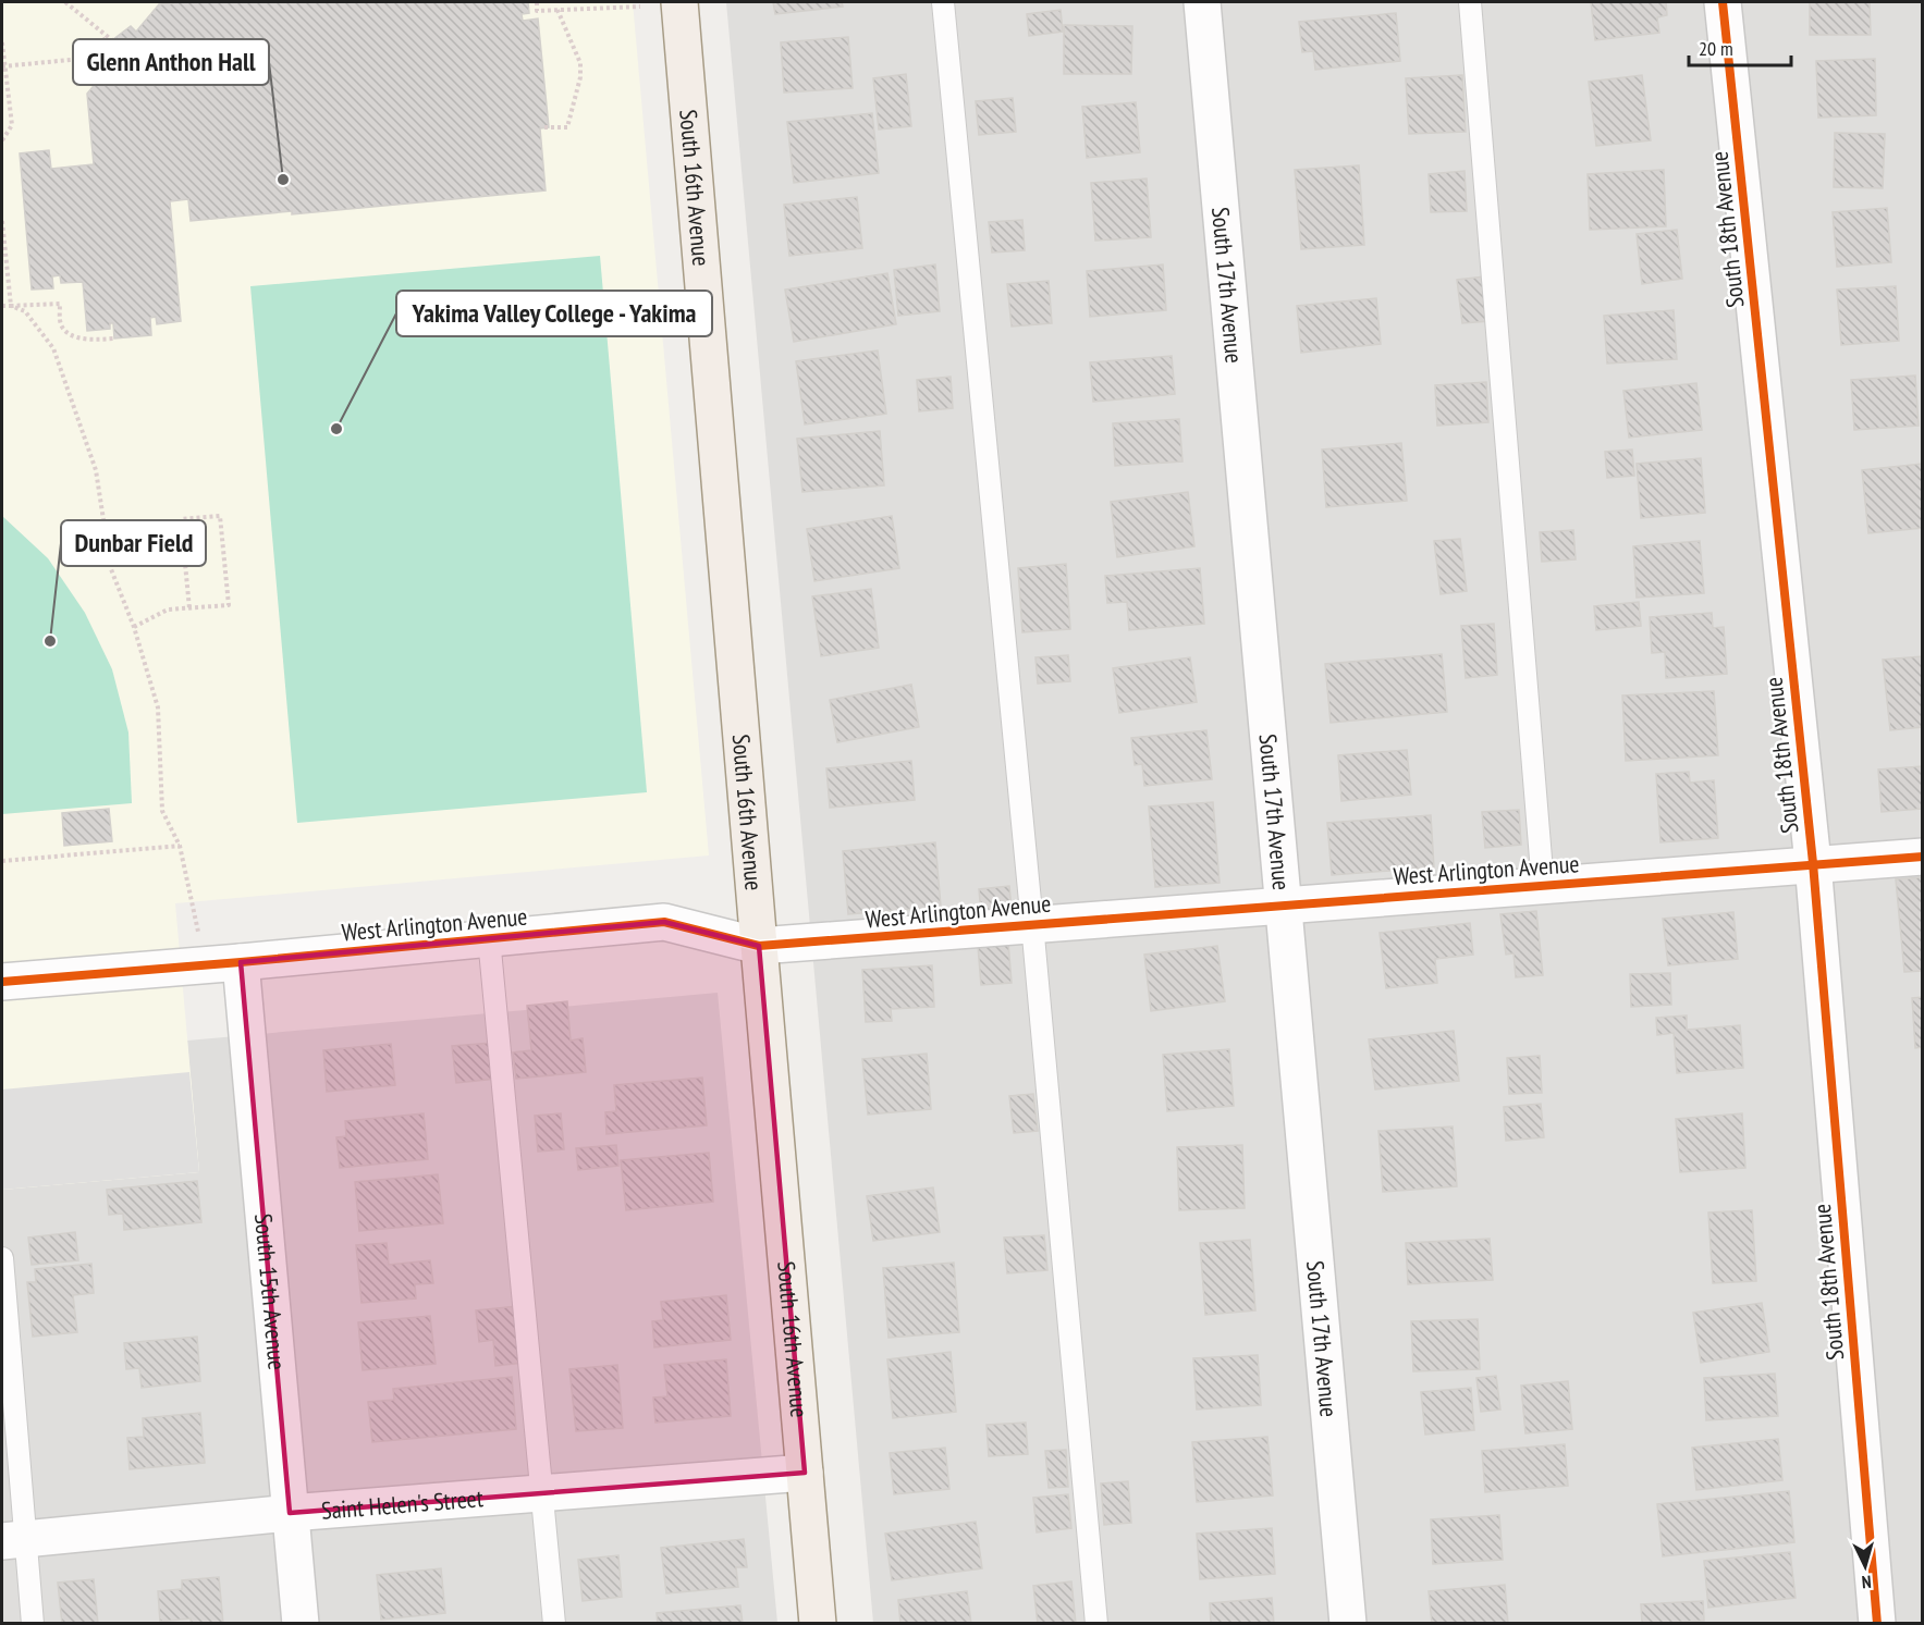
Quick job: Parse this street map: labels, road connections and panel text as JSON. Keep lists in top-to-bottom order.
{
  "streets": {
    "main road": ["South 16th Avenue"],
    "street": [
      "South 18th Avenue",
      "South 17th Avenue",
      "West Arlington Avenue",
      "South 15th Avenue",
      "Saint Helen's Street"
    ]
  },
  "crossings": [
    ["South 16th Avenue", "West Arlington Avenue"],
    ["South 16th Avenue", "Saint Helen's Street"],
    ["South 18th Avenue", "West Arlington Avenue"],
    ["South 17th Avenue", "West Arlington Avenue"],
    ["West Arlington Avenue", "South 15th Avenue"],
    ["South 15th Avenue", "Saint Helen's Street"]
  ],
  "places": ["Glenn Anthon Hall", "Yakima Valley College - Yakima", "Dunbar Field"],
  "scale_bar": "20 m",
  "north": "bottom"
}
